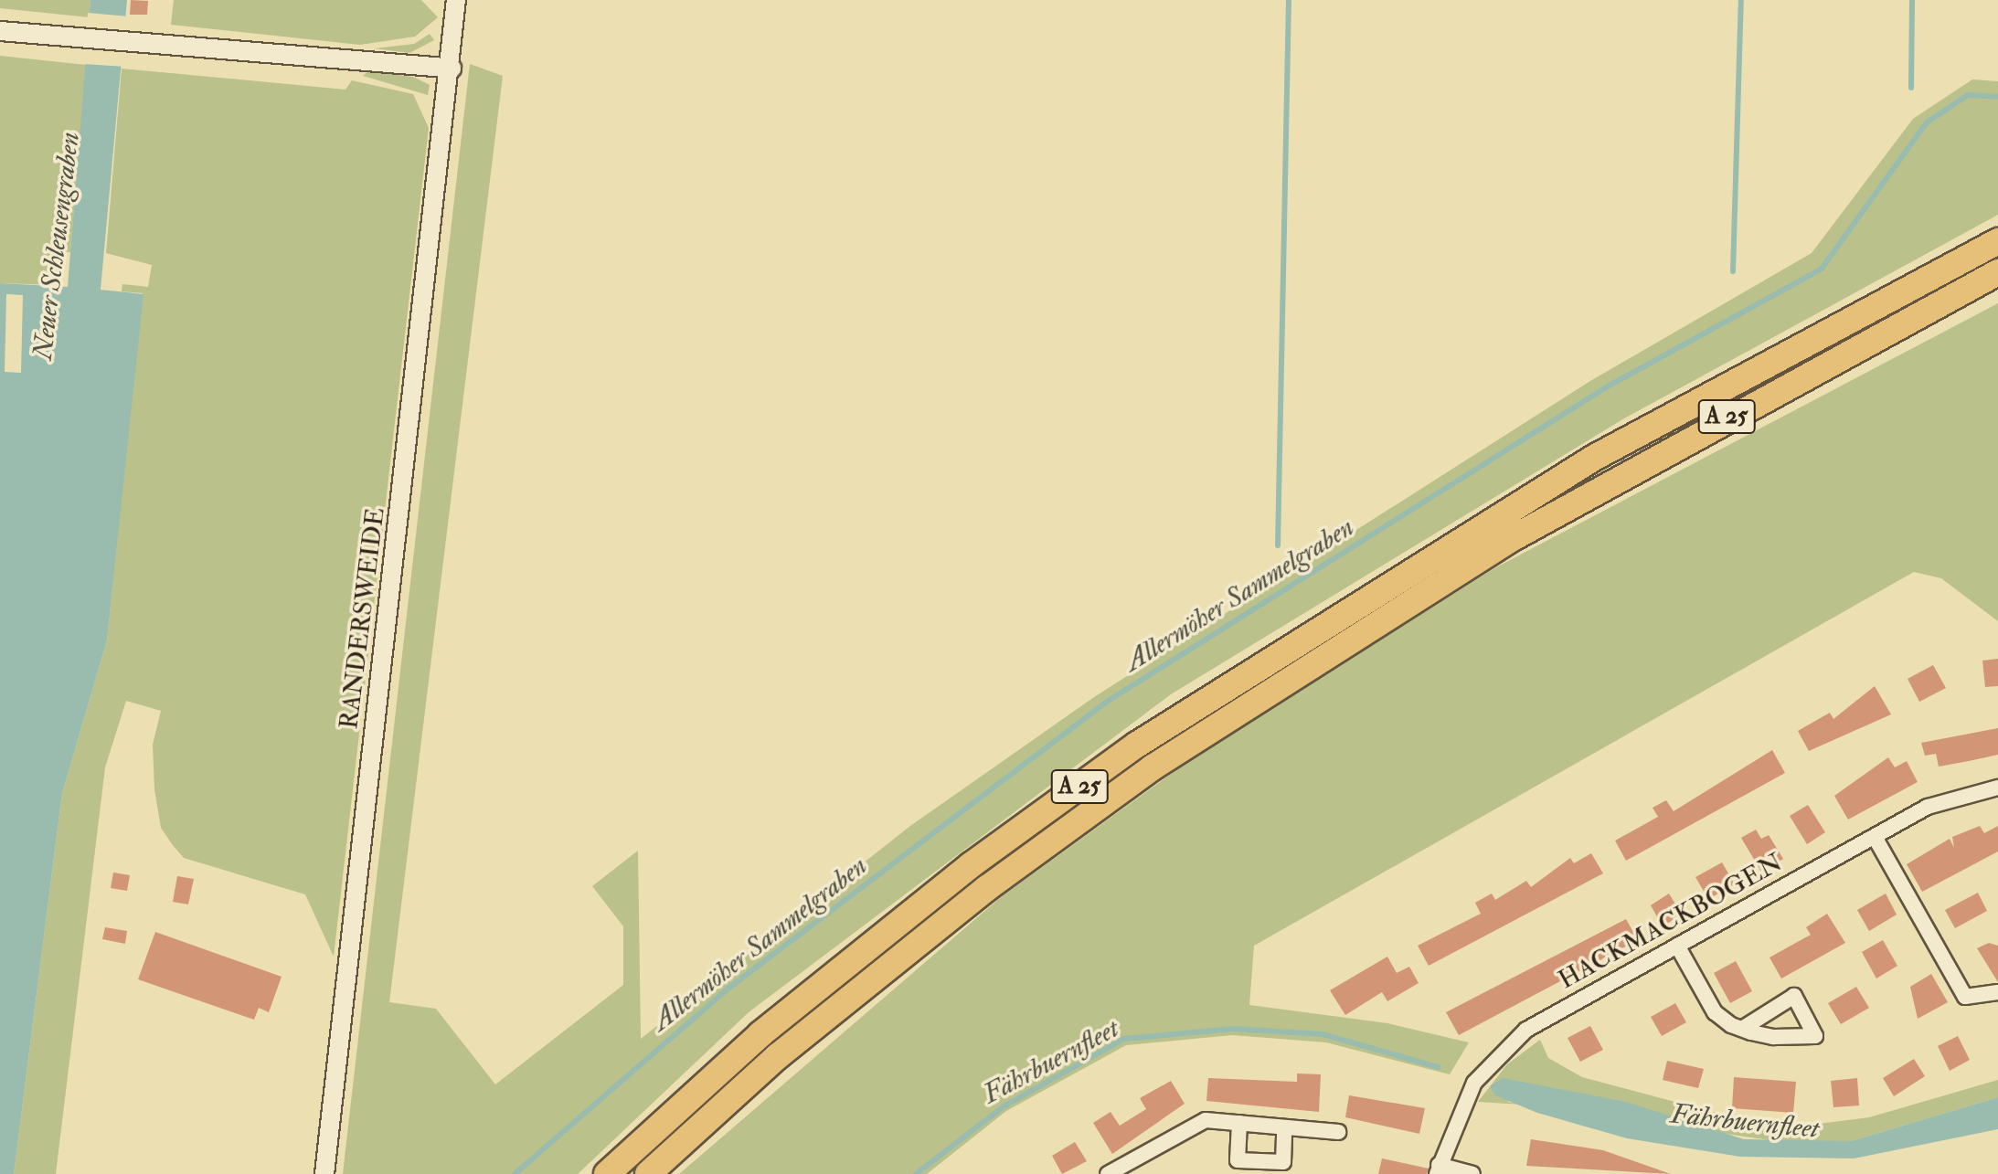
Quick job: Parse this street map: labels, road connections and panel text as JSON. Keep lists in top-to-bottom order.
{
  "streets": {
    "highway": ["A 25"],
    "street": ["RANDERSWEIDE", "HACKMACKBOGEN"]
  },
  "water": ["Neuer Schleusengraben", "Allermöher Sammelgraben", "Fährbuernfleet"]
}
